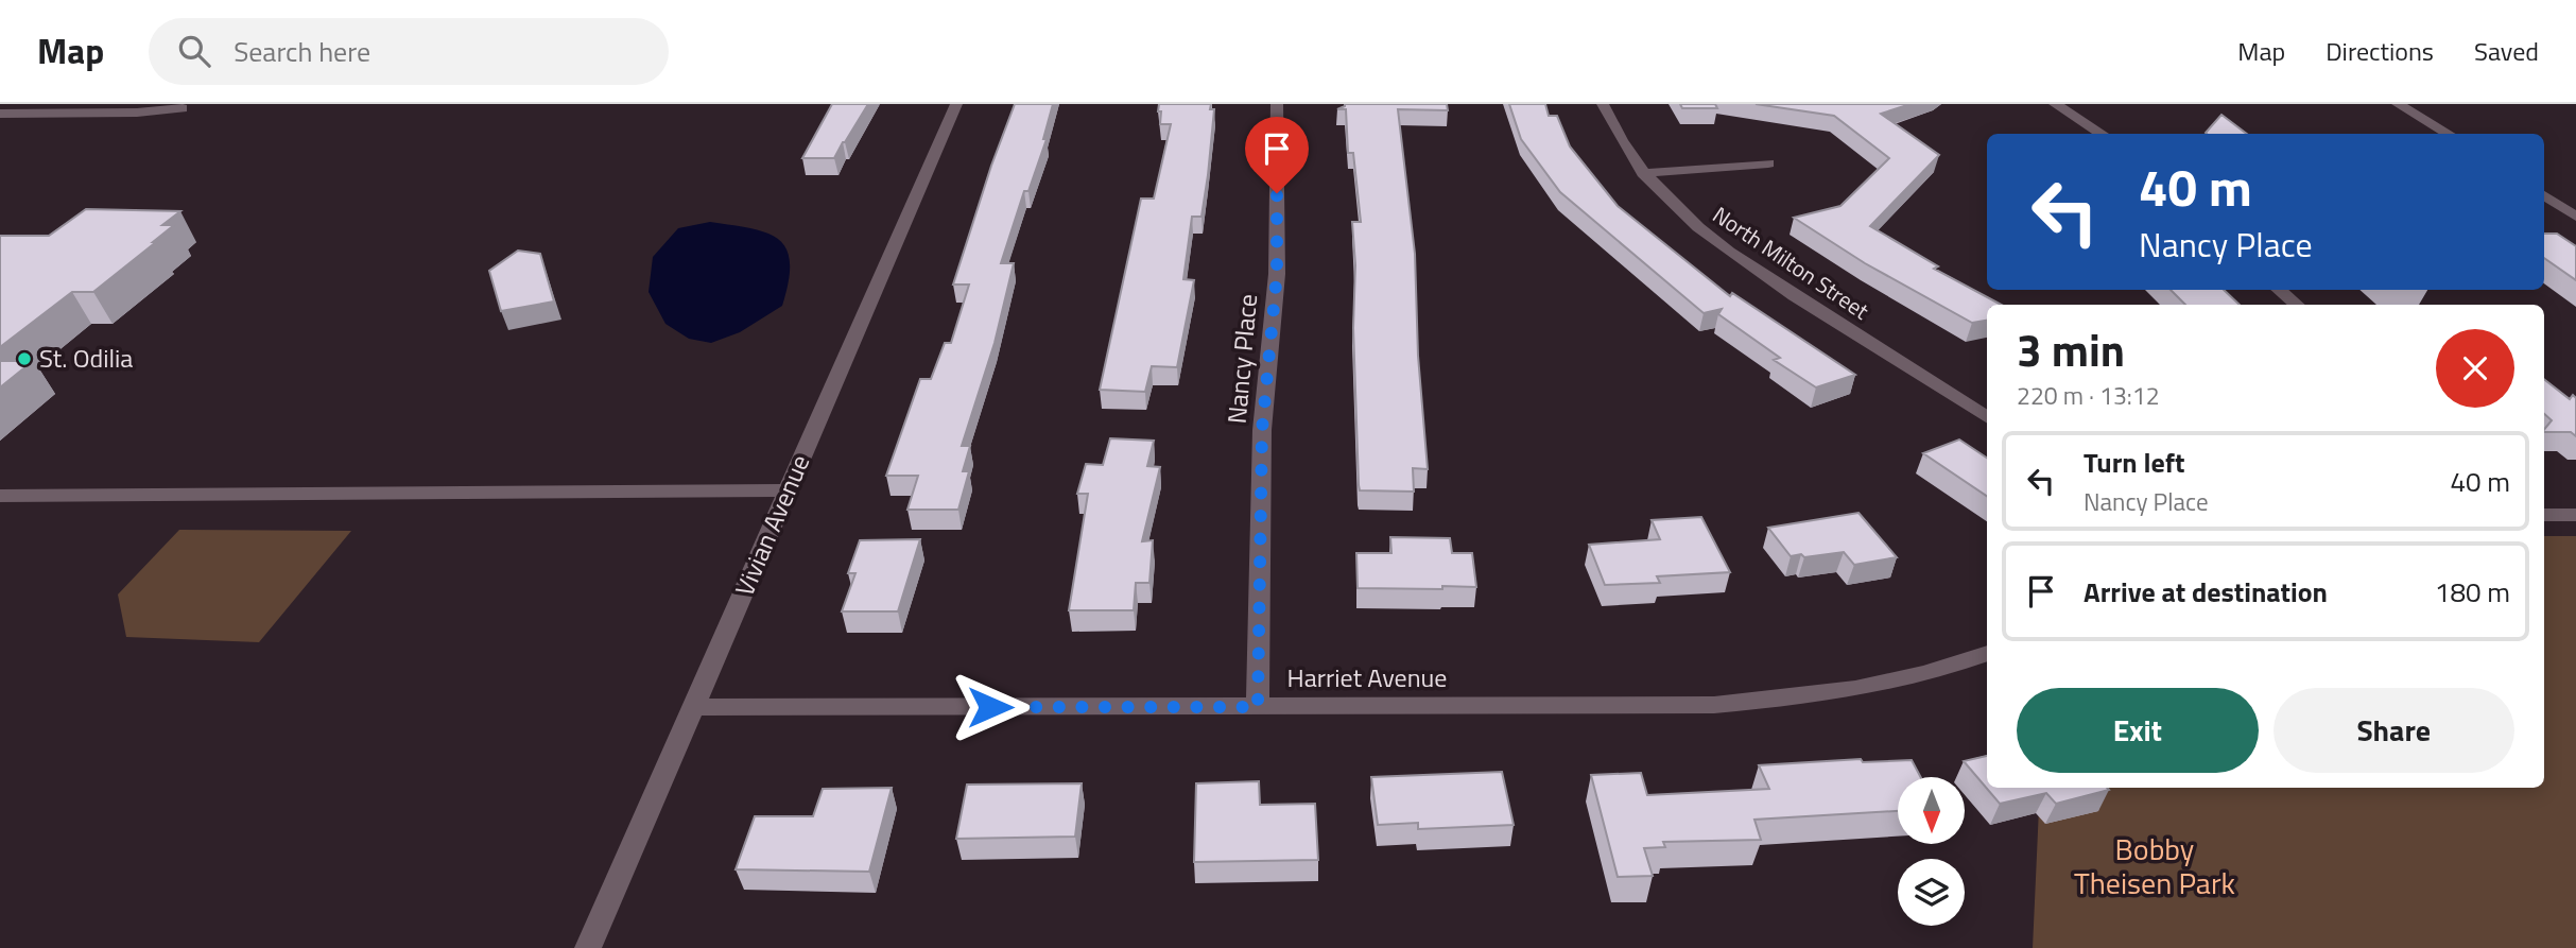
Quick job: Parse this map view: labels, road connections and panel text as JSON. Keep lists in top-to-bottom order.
{
  "streets": {
    "street": [
      "North Milton Street",
      "Nancy Place",
      "Vivian Avenue",
      "Harriet Avenue"
    ]
  },
  "crossings": [
    ["Nancy Place", "Harriet Avenue"],
    ["Vivian Avenue", "Harriet Avenue"]
  ],
  "parks": ["Bobby Theisen Park"],
  "places": ["St. Odilia"],
  "north": "bottom",
  "page": {
    "header": "Map",
    "search": "Search here",
    "nav": ["Map", "Directions", "Saved"],
    "turn": ["40 m", "Nancy Place"],
    "heading": ["3 min", "220 m · 13:12"],
    "list": [
      {
        "name": "Turn left",
        "note": "Nancy Place",
        "value": "40 m"
      },
      {
        "name": "Arrive at destination",
        "value": "180 m"
      }
    ],
    "buttons": ["Exit", "Share"]
  }
}
